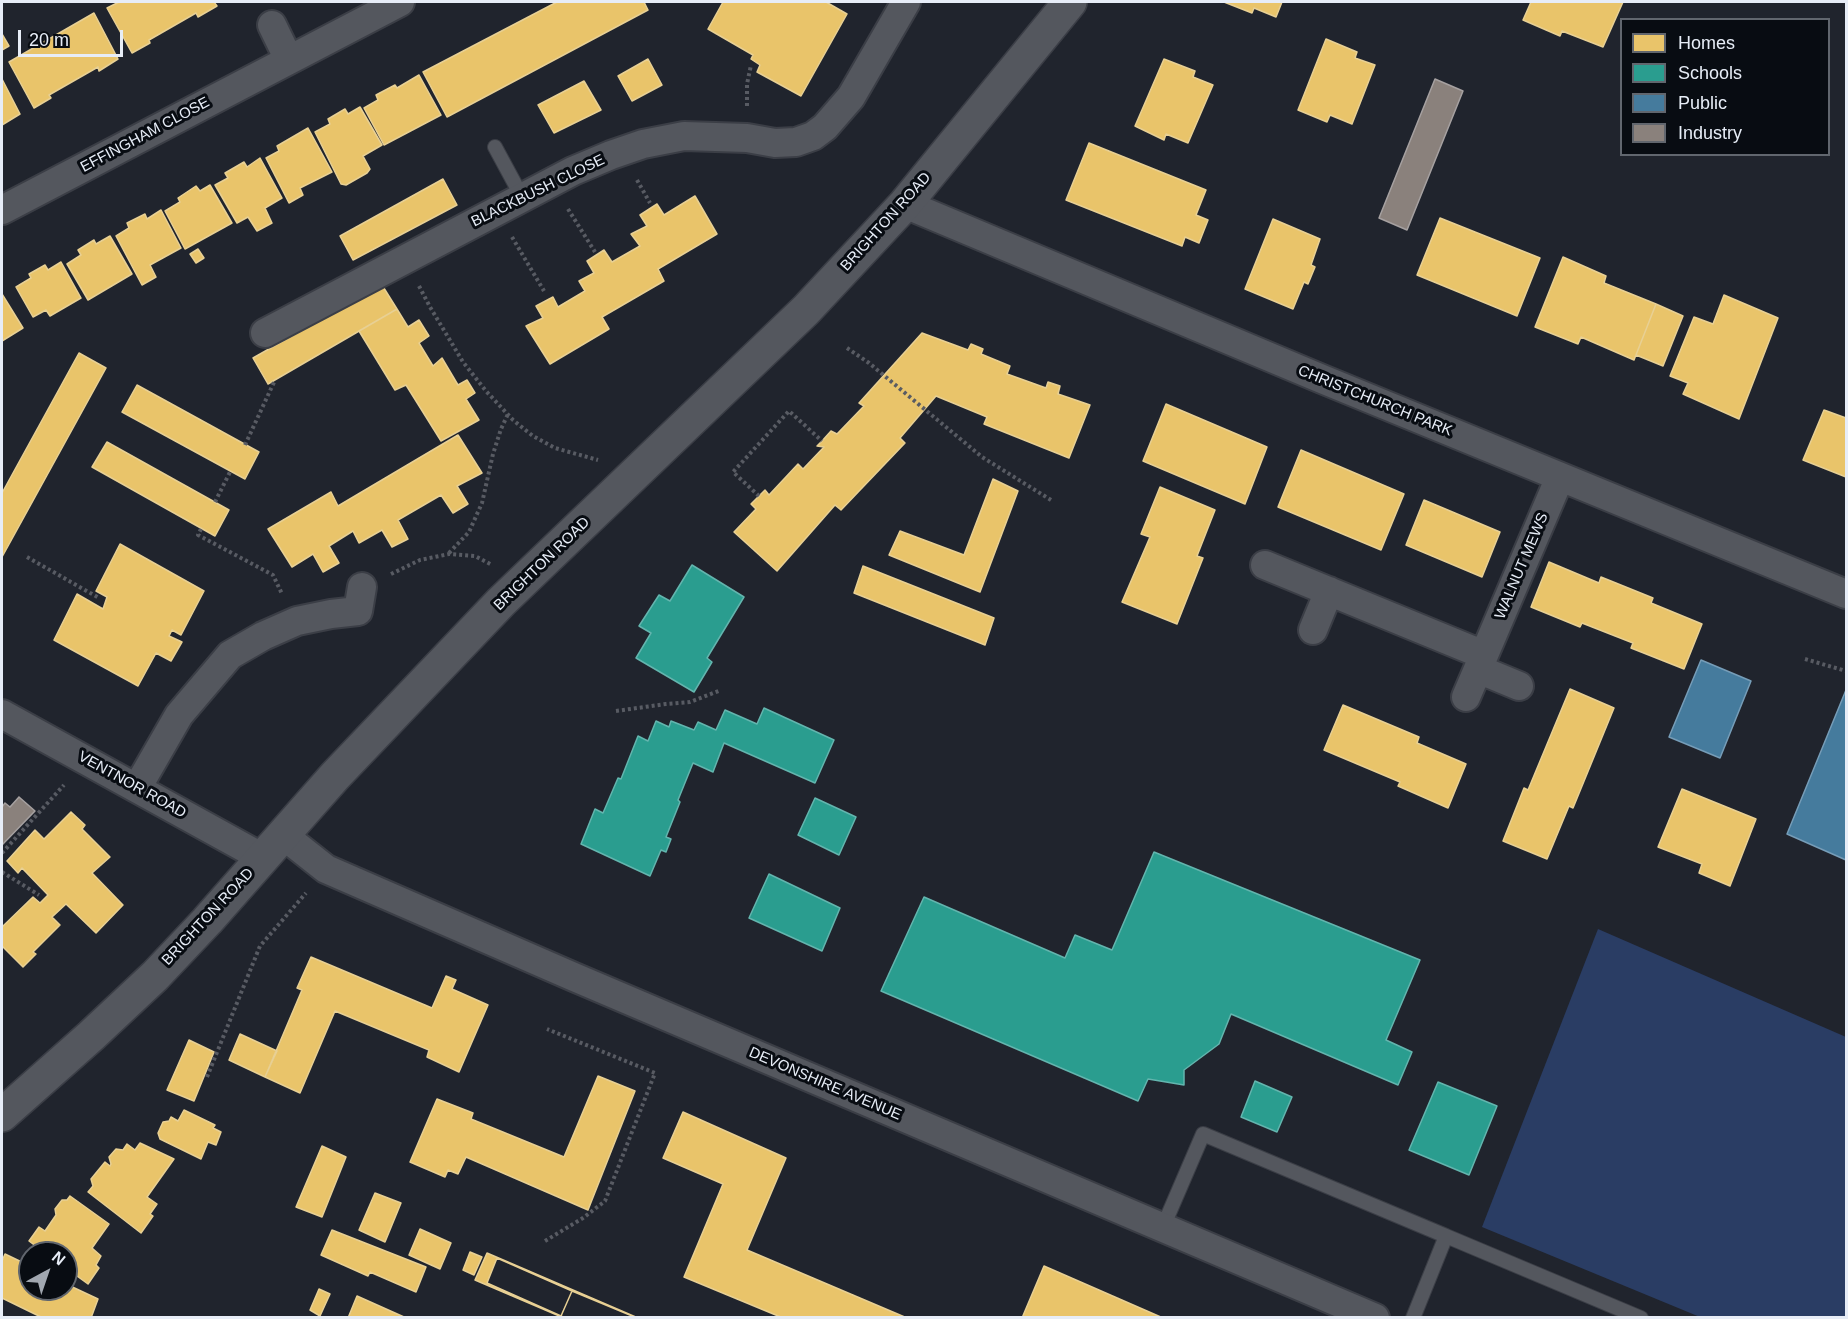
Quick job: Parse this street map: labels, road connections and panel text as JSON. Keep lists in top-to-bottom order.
{
  "streets": {
    "main road": ["BRIGHTON ROAD"],
    "street": [
      "EFFINGHAM CLOSE",
      "BLACKBUSH CLOSE",
      "CHRISTCHURCH PARK",
      "WALNUT MEWS",
      "VENTNOR ROAD",
      "DEVONSHIRE AVENUE"
    ]
  },
  "crossings": [
    ["BRIGHTON ROAD", "CHRISTCHURCH PARK"],
    ["BRIGHTON ROAD", "VENTNOR ROAD"],
    ["BRIGHTON ROAD", "DEVONSHIRE AVENUE"],
    ["CHRISTCHURCH PARK", "WALNUT MEWS"],
    ["VENTNOR ROAD", "DEVONSHIRE AVENUE"]
  ],
  "legend": [
    "Homes",
    "Schools",
    "Public",
    "Industry"
  ],
  "scale_bar": "20 m",
  "north": "top right"
}
